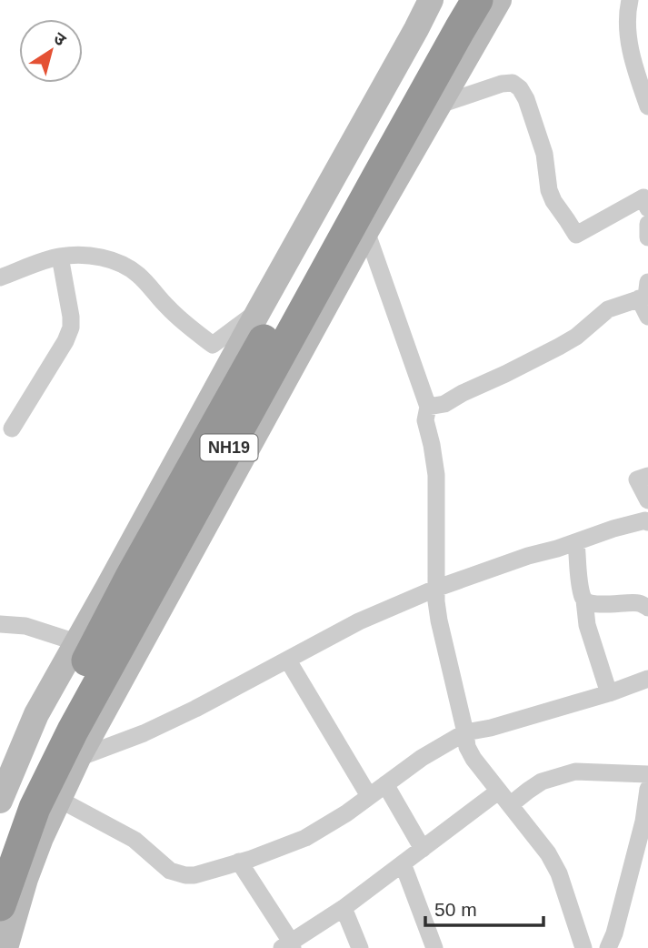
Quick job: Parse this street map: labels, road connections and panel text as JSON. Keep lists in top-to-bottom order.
{
  "streets": {
    "highway": ["NH19"]
  },
  "scale_bar": "50 m",
  "north": "top right"
}
